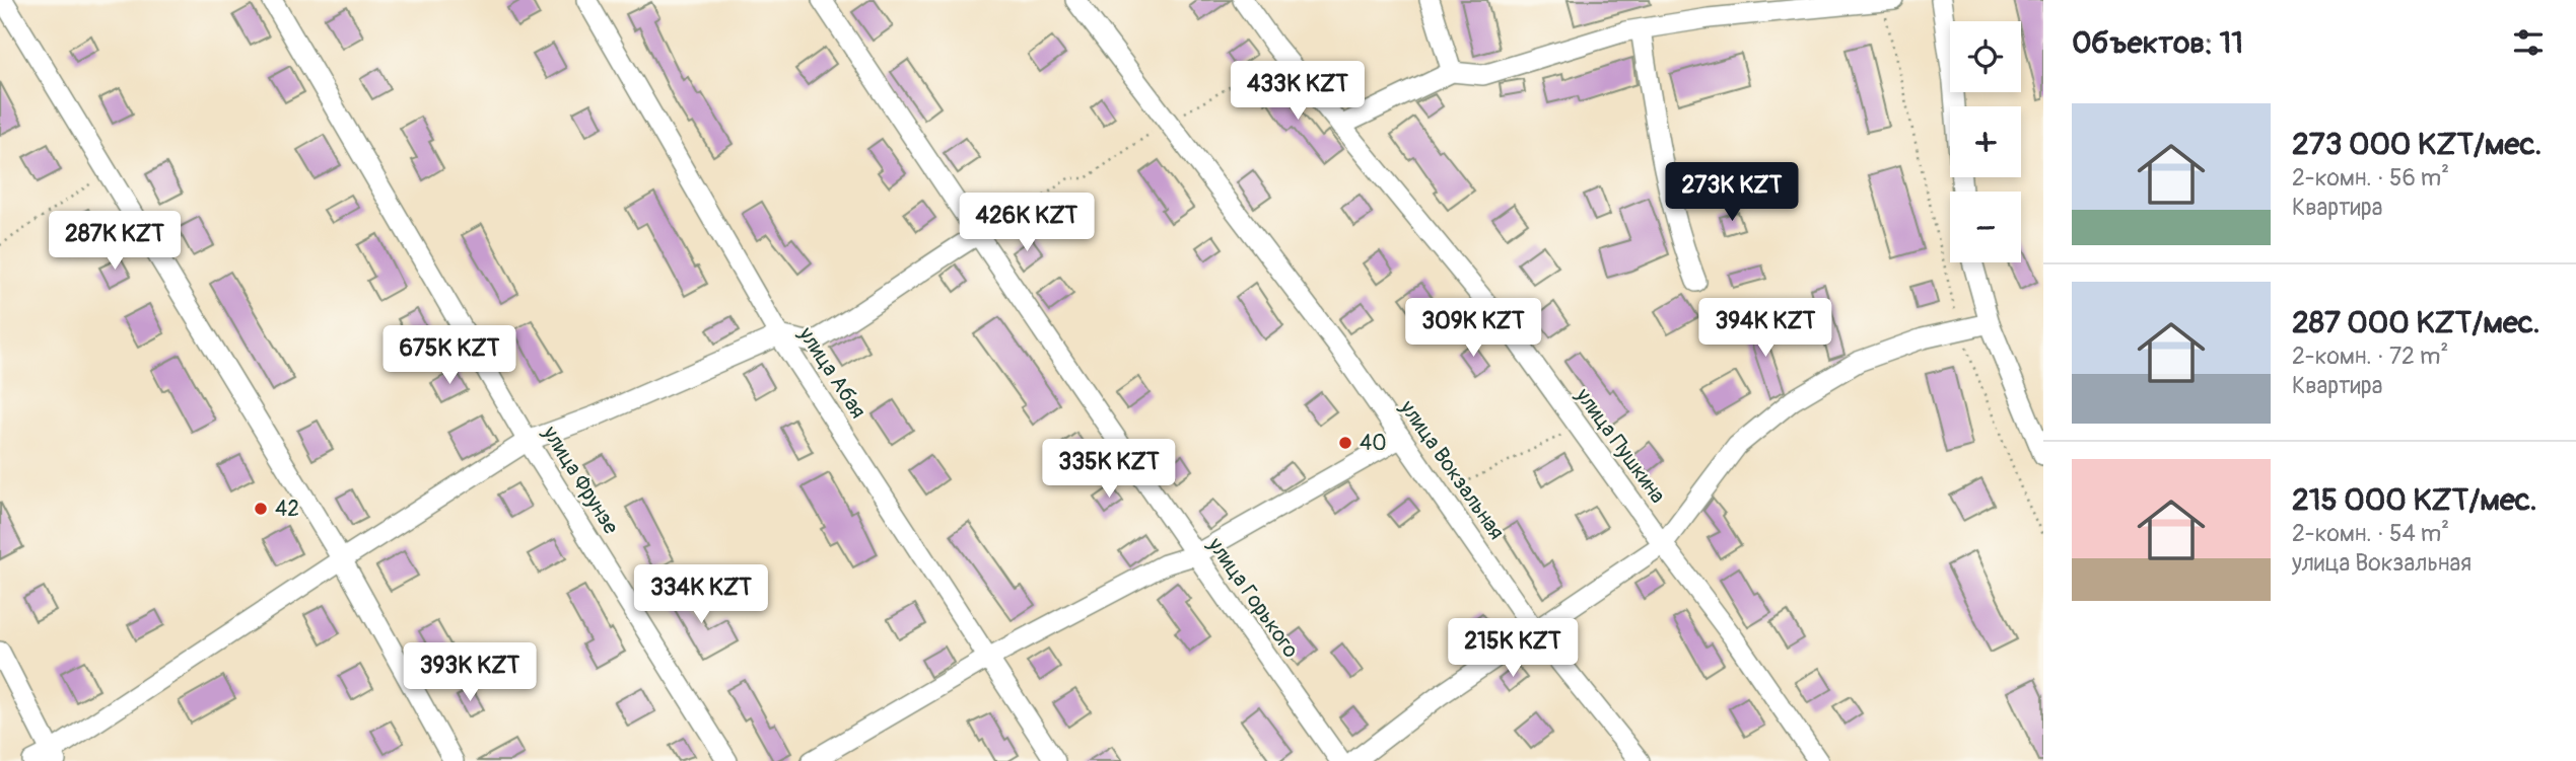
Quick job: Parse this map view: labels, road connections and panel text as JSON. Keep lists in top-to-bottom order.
{
  "streets": {
    "street": [
      "улица Абая",
      "улица Пушкина",
      "улица Вокзальная",
      "улица Фрунзе",
      "улица Горького"
    ]
  },
  "places": ["40", "42"],
  "page": {
    "heading": "Объектов: 11",
    "map_buttons": ["+", "−"],
    "price": [
      "433K KZT",
      "273K KZT",
      "426K KZT",
      "287K KZT",
      "309K KZT",
      "394K KZT",
      "675K KZT",
      "335K KZT",
      "334K KZT",
      "215K KZT",
      "393K KZT"
    ],
    "list": [
      {
        "name": "273 000 KZT/мес.",
        "note": "2-комн. · 56 m² · Квартира"
      },
      {
        "name": "287 000 KZT/мес.",
        "note": "2-комн. · 72 m² · Квартира"
      },
      {
        "name": "215 000 KZT/мес.",
        "note": "2-комн. · 54 m² · улица Вокзальная"
      }
    ]
  }
}
